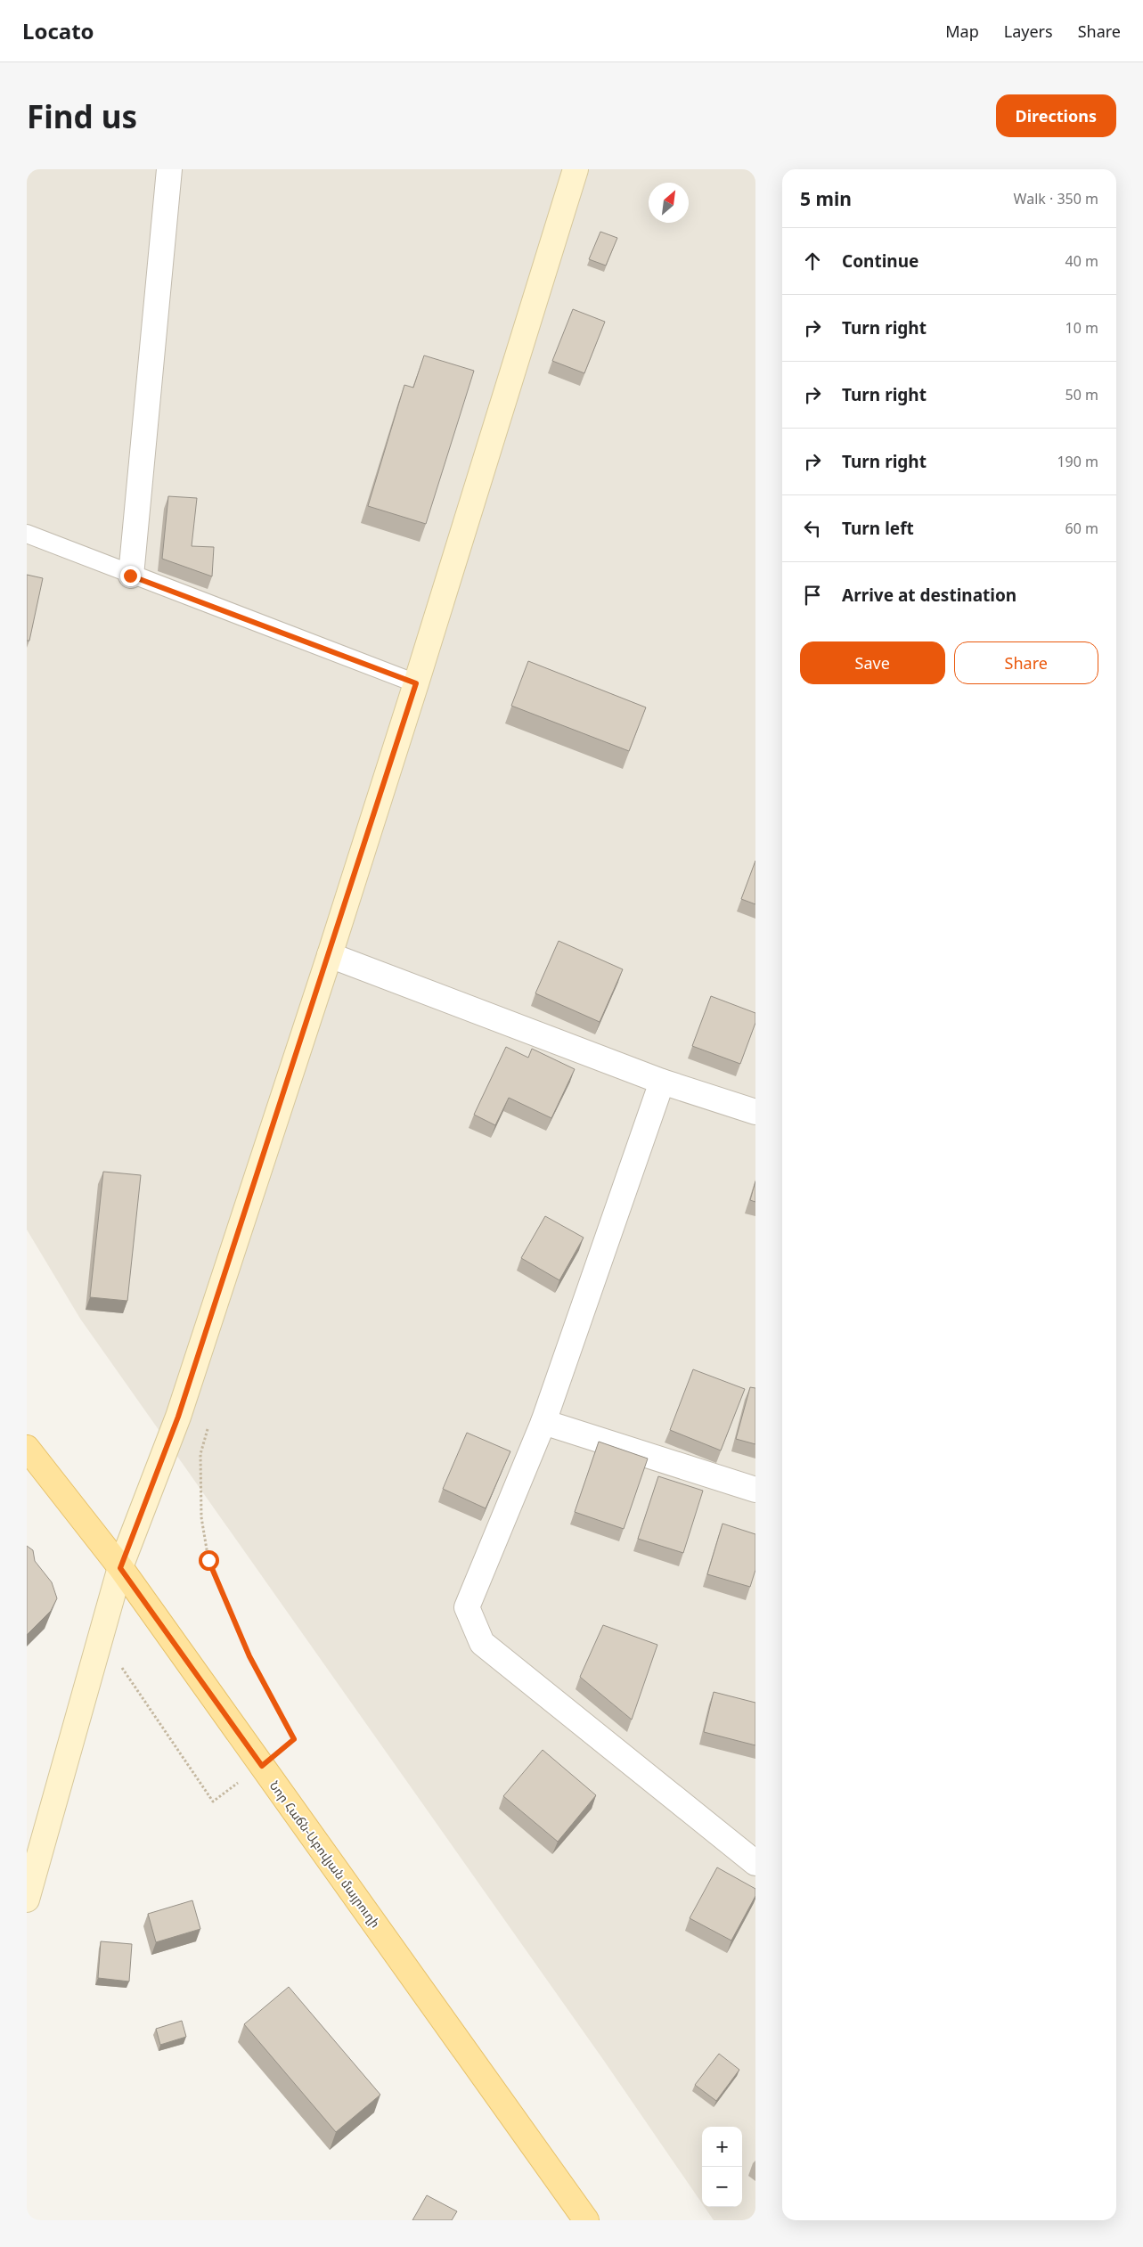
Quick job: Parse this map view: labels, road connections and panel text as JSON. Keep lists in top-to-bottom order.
{
  "streets": {
    "main road": ["Նոր Հաճն-Աբովյան մայրուղի"]
  },
  "north": "top right",
  "page": {
    "header": "Locato",
    "nav": ["Map", "Layers", "Share"],
    "buttons": [
      "Directions",
      ["Save", "Share"]
    ],
    "title": "Find us",
    "heading": ["5 min", "Walk · 350 m"],
    "list": [
      ["Continue", "40 m"],
      ["Turn right", "10 m"],
      ["Turn right", "50 m"],
      ["Turn right", "190 m"],
      ["Turn left", "60 m"],
      "Arrive at destination"
    ],
    "map_buttons": ["+", "−"]
  }
}
